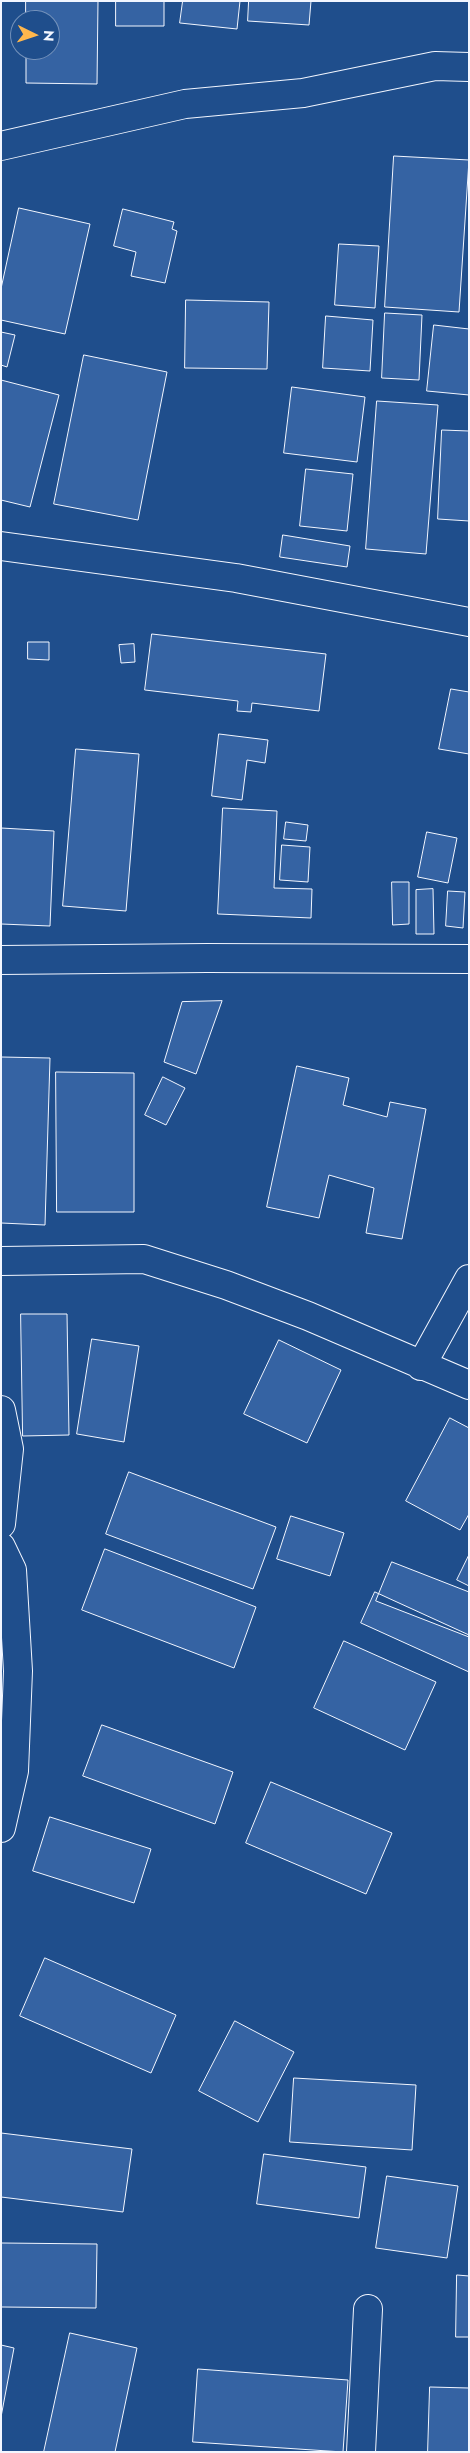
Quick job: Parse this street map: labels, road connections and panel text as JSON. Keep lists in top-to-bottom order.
{
  "north": "right"
}
